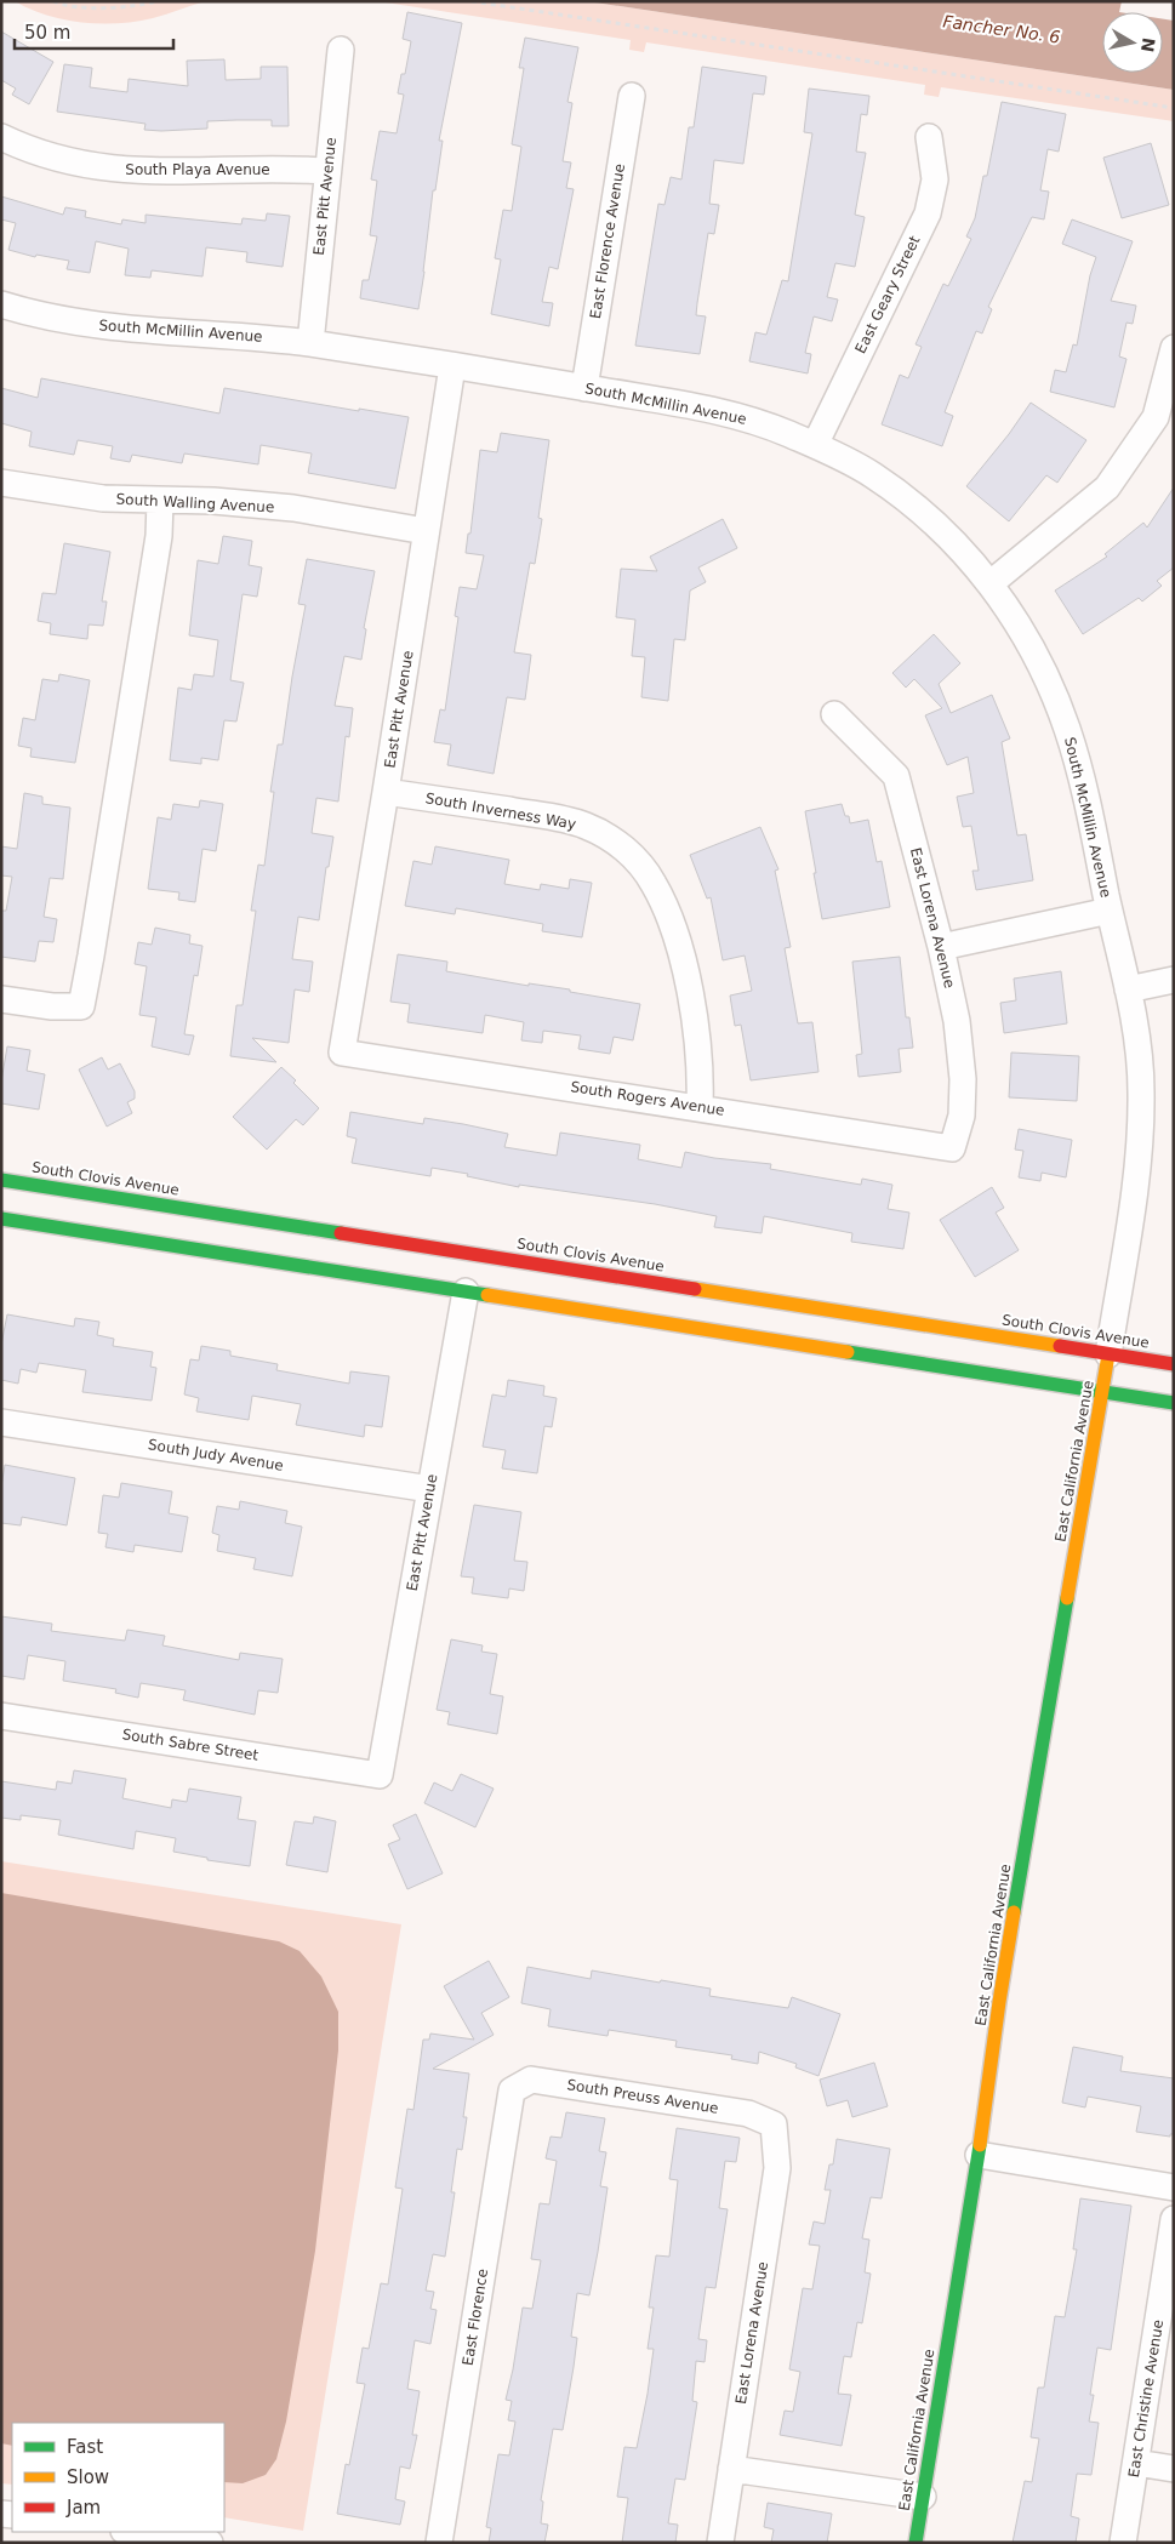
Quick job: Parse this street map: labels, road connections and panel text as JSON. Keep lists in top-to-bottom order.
{
  "streets": {
    "main road": ["South Clovis Avenue", "East California Avenue"],
    "street": [
      "South Playa Avenue",
      "East Pitt Avenue",
      "East Florence Avenue",
      "East Geary Street",
      "South McMillin Avenue",
      "South Walling Avenue",
      "South Inverness Way",
      "East Lorena Avenue",
      "South Rogers Avenue",
      "South Judy Avenue",
      "South Sabre Street",
      "South Preuss Avenue",
      "East Florence",
      "East Christine Avenue"
    ]
  },
  "crossings": [
    ["South Playa Avenue", "East Pitt Avenue"],
    ["East Pitt Avenue", "South McMillin Avenue"],
    ["East Pitt Avenue", "South Walling Avenue"],
    ["East Pitt Avenue", "South Inverness Way"],
    ["East Pitt Avenue", "South Rogers Avenue"],
    ["East Pitt Avenue", "South Judy Avenue"],
    ["East Pitt Avenue", "South Sabre Street"],
    ["East Florence Avenue", "South McMillin Avenue"],
    ["East Geary Street", "South McMillin Avenue"],
    ["South McMillin Avenue", "South Clovis Avenue"],
    ["South McMillin Avenue", "East California Avenue"],
    ["South Inverness Way", "South Rogers Avenue"],
    ["East Lorena Avenue", "South Rogers Avenue"],
    ["East Lorena Avenue", "South Preuss Avenue"],
    ["South Clovis Avenue", "East California Avenue"],
    ["South Preuss Avenue", "East Florence"]
  ],
  "water": ["Fancher No. 6"],
  "legend": ["Fast", "Slow", "Jam"],
  "scale_bar": "50 m",
  "north": "right"
}
